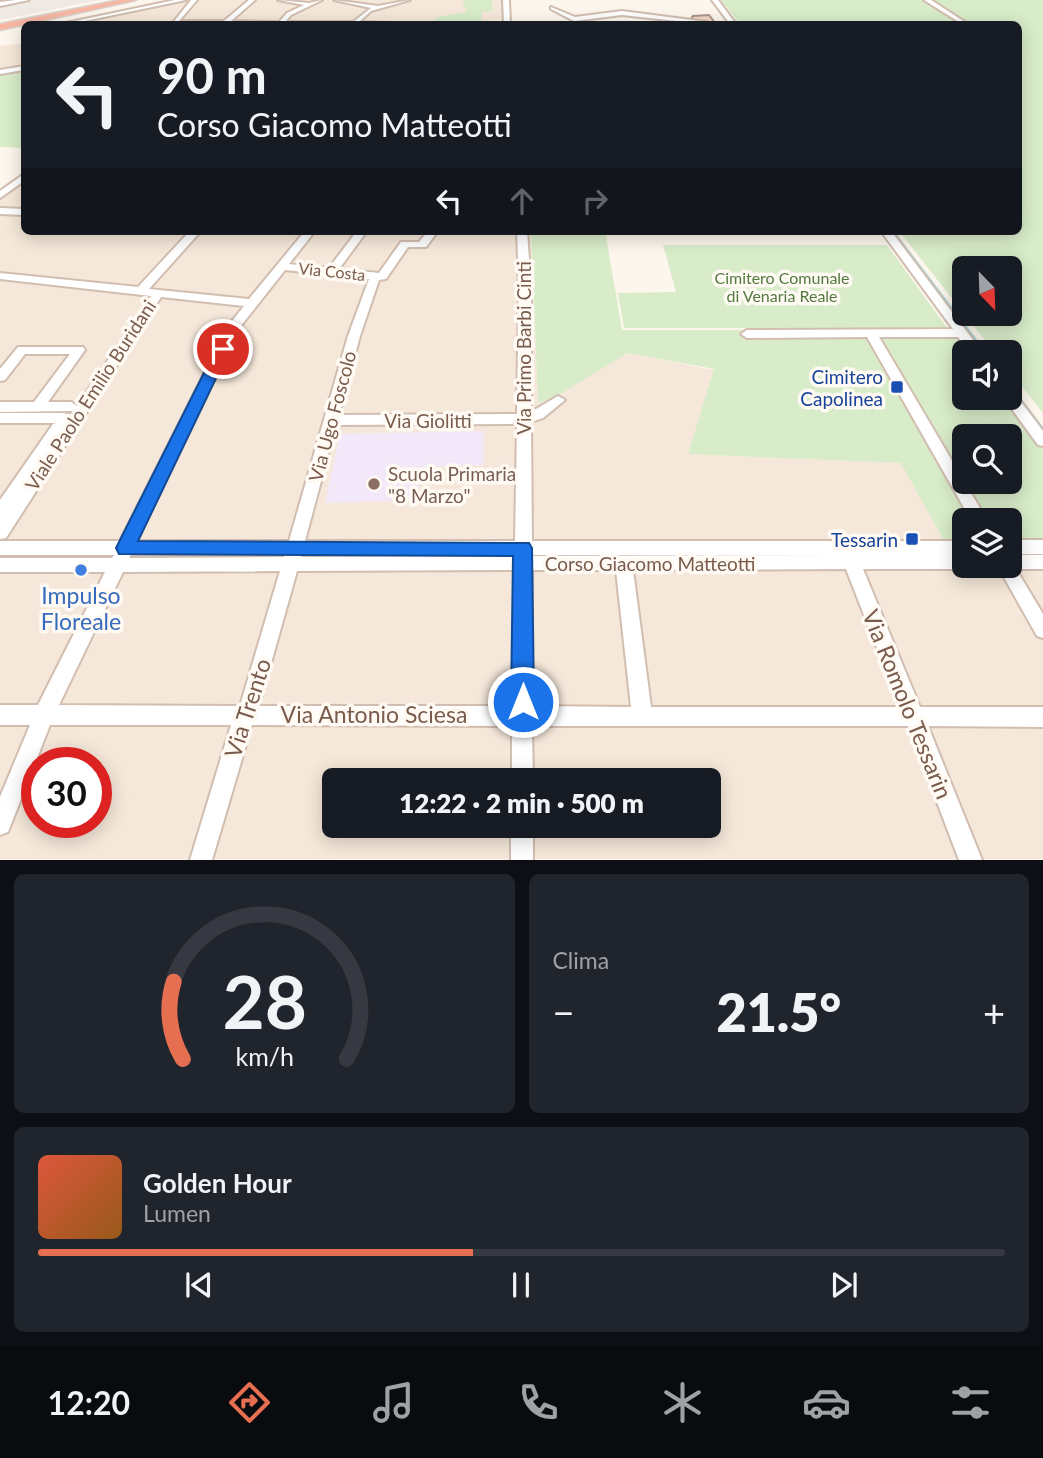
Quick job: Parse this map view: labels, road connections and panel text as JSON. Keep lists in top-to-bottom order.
{
  "streets": {
    "street": [
      "Via Costa",
      "Via Primo Barbi Cinti",
      "Viale Paolo Emilio Buridani",
      "Via Ugo Foscolo",
      "Via Giolitti",
      "Corso Giacomo Matteotti",
      "Via Romolo Tessarin",
      "Via Trento",
      "Via Antonio Sciesa"
    ]
  },
  "crossings": [
    ["Via Costa", "Via Ugo Foscolo"],
    ["Via Primo Barbi Cinti", "Via Giolitti"],
    ["Via Primo Barbi Cinti", "Corso Giacomo Matteotti"],
    ["Via Primo Barbi Cinti", "Via Antonio Sciesa"],
    ["Via Ugo Foscolo", "Via Giolitti"],
    ["Via Ugo Foscolo", "Corso Giacomo Matteotti"],
    ["Via Ugo Foscolo", "Via Trento"],
    ["Corso Giacomo Matteotti", "Via Romolo Tessarin"],
    ["Corso Giacomo Matteotti", "Via Trento"],
    ["Via Romolo Tessarin", "Via Antonio Sciesa"],
    ["Via Trento", "Via Antonio Sciesa"]
  ],
  "parks": ["Cimitero Comunale di Venaria Reale"],
  "places": {
    "transit": ["Cimitero Capolinea", "Tessarin"],
    "other": ["Scuola Primaria \"8 Marzo\"", "Impulso Floreale"]
  },
  "north": "bottom right",
  "page": {
    "turn": ["90 m", "Corso Giacomo Matteotti"],
    "limit": "30",
    "trip": "12:22 · 2 min · 500 m",
    "tile": "Clima",
    "heat": ["−", "21.5°", "+"],
    "song": ["Golden Hour", "Lumen"],
    "tabs": "12:20",
    "gauge": ["28", "km/h"]
  }
}
